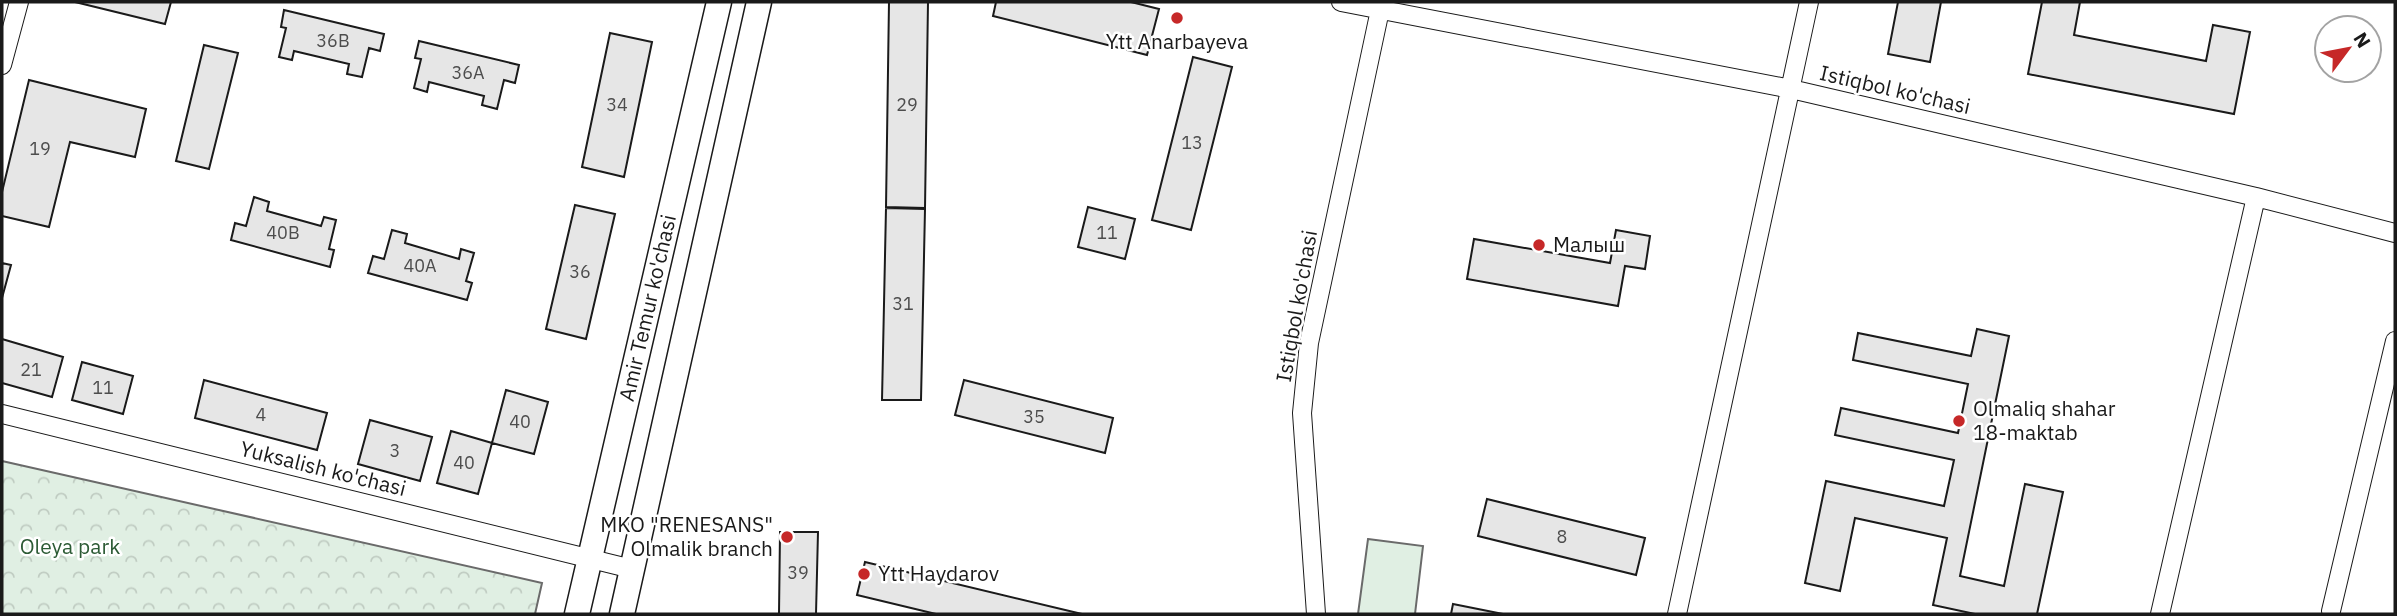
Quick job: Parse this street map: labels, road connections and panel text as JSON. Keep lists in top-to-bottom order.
{
  "streets": {
    "main road": ["Amir Temur ko'chasi"],
    "street": ["Istiqbol ko'chasi", "Yuksalish ko'chasi"]
  },
  "crossings": [
    ["Amir Temur ko'chasi", "Yuksalish ko'chasi"]
  ],
  "parks": ["Oleya park"],
  "places": [
    "Ytt Anarbayeva",
    "Малыш",
    "Olmaliq shahar 18-maktab",
    "MKO \"RENESANS\" Olmalik branch",
    "Ytt Haydarov"
  ],
  "house_numbers": [
    "36B",
    "36А",
    "34",
    "29",
    "13",
    "19",
    "40B",
    "11",
    "40A",
    "36",
    "31",
    "21",
    "11",
    "4",
    "35",
    "40",
    "3",
    "40",
    "8",
    "39"
  ],
  "north": "top right"
}
